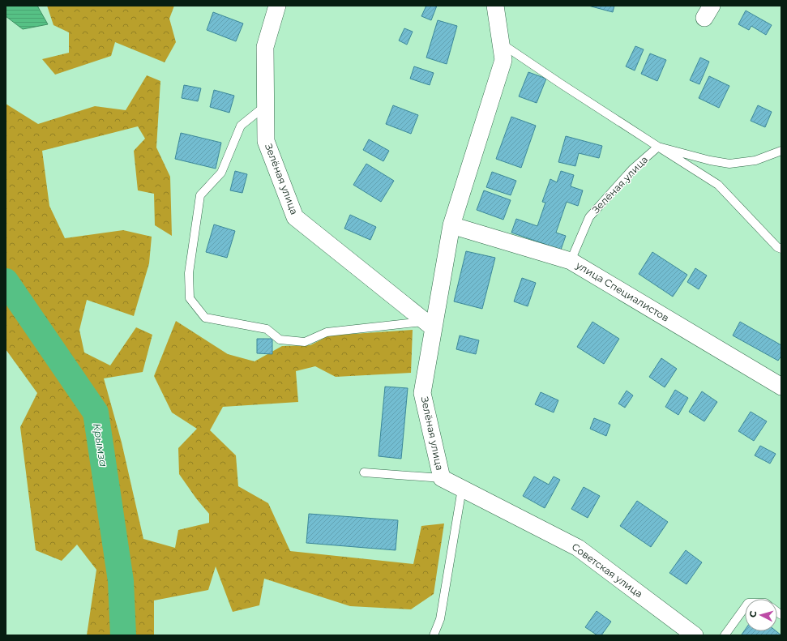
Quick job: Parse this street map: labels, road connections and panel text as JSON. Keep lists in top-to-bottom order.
{
  "streets": {
    "street": ["Зелёная улица", "улица Специалистов", "Советская улица"]
  },
  "crossings": [
    ["Зелёная улица", "улица Специалистов"],
    ["Зелёная улица", "Советская улица"]
  ],
  "water": ["Крымза"],
  "north": "left"
}
